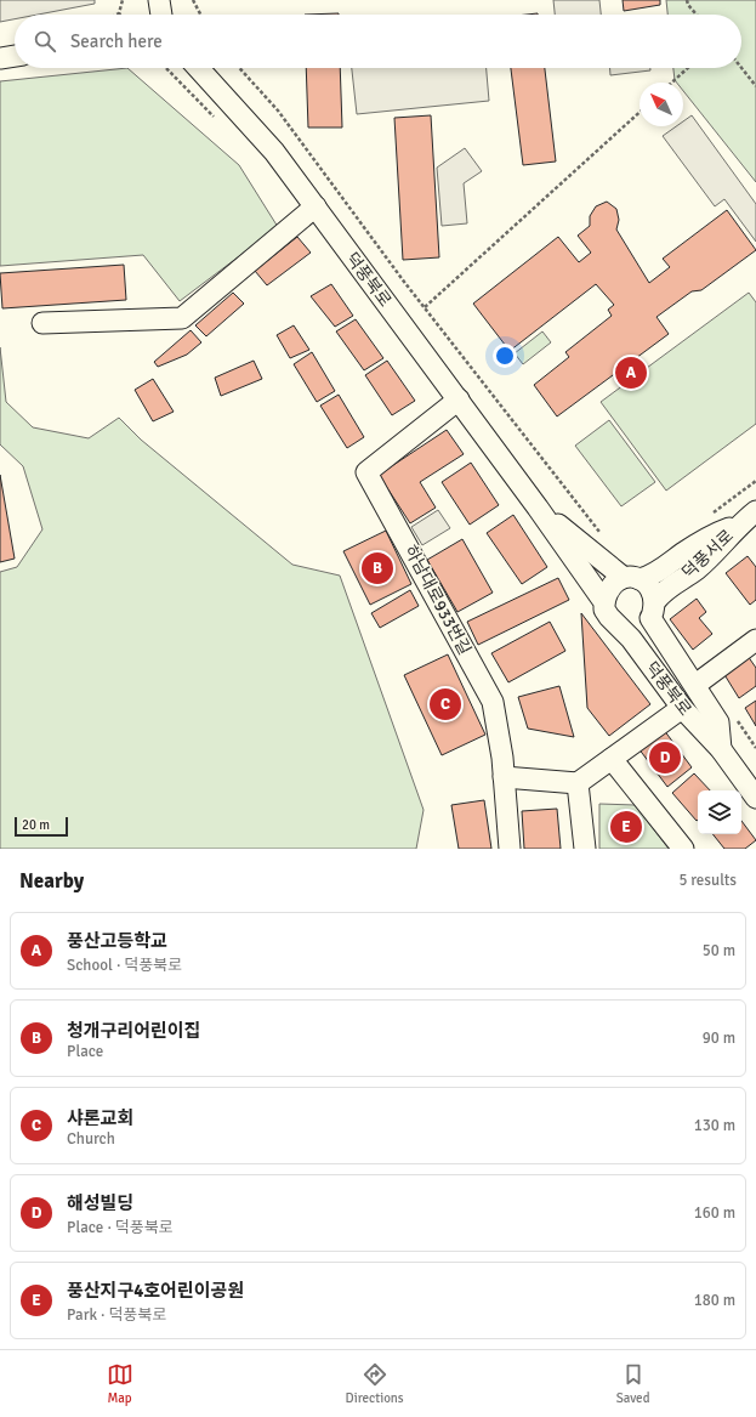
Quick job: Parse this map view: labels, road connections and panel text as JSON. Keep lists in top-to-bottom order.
{
  "streets": {
    "street": ["덕풍북로", "덕풍서로", "하남대로933번길"]
  },
  "crossings": [
    ["덕풍북로", "덕풍서로"],
    ["덕풍북로", "하남대로933번길"]
  ],
  "scale_bar": "20 m",
  "north": "top left",
  "page": {
    "search": "Search here",
    "pins": [
      "A",
      "B",
      "C",
      "D",
      "E"
    ],
    "scale": "20 m",
    "heading": ["Nearby", "5 results"],
    "list": [
      {
        "mark": "A",
        "name": "풍산고등학교",
        "note": "School · 덕풍북로",
        "value": "50 m"
      },
      {
        "mark": "B",
        "name": "청개구리어린이집",
        "note": "Place",
        "value": "90 m"
      },
      {
        "mark": "C",
        "name": "샤론교회",
        "note": "Church",
        "value": "130 m"
      },
      {
        "mark": "D",
        "name": "해성빌딩",
        "note": "Place · 덕풍북로",
        "value": "160 m"
      },
      {
        "mark": "E",
        "name": "풍산지구4호어린이공원",
        "note": "Park · 덕풍북로",
        "value": "180 m"
      }
    ],
    "nav": ["Map", "Directions", "Saved"]
  }
}
